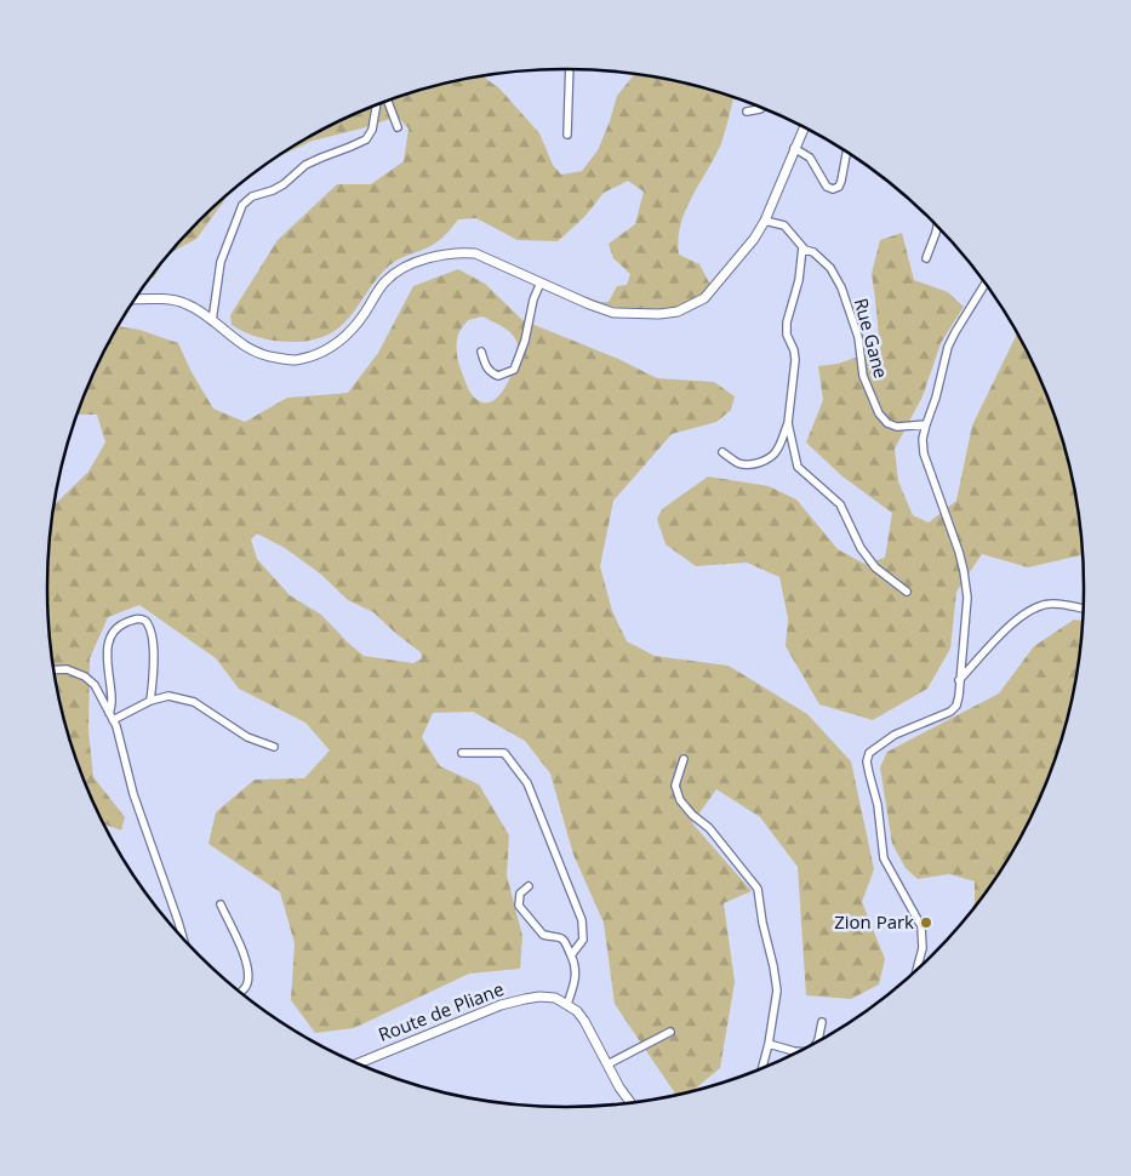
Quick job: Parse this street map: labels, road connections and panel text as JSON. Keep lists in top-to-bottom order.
{
  "streets": {
    "street": ["Rue Gane", "Route de Pliane"]
  },
  "places": ["Zion Park"]
}
